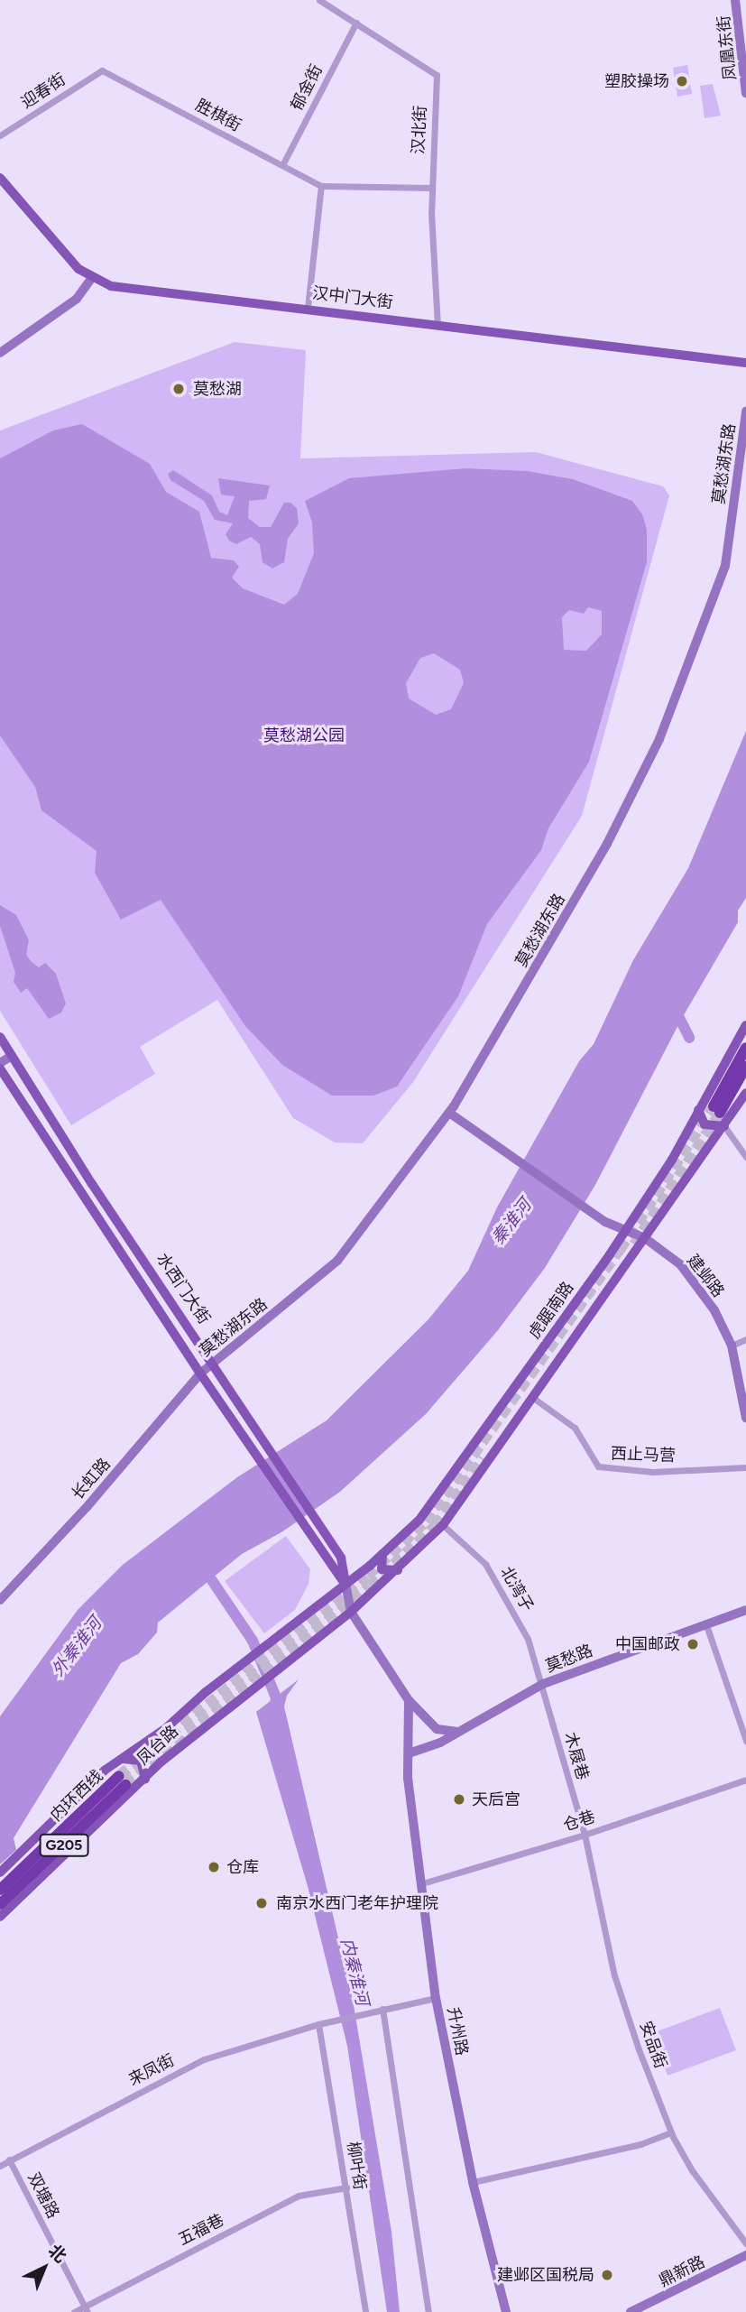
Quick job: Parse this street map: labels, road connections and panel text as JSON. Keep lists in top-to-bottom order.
{
  "streets": {
    "highway": ["内环西线", "G205"],
    "main road": [
      "凤凰东街",
      "汉中门大街",
      "莫愁湖东路",
      "建邺路",
      "水西门大街",
      "虎踞南路",
      "长虹路",
      "莫愁路",
      "凤台路",
      "升州路",
      "鼎新路"
    ],
    "street": [
      "郁金街",
      "迎春街",
      "胜棋街",
      "汉北街",
      "西止马营",
      "北湾子",
      "木屐巷",
      "仓巷",
      "安品街",
      "来凤街",
      "柳叶街",
      "双塘路",
      "五福巷"
    ]
  },
  "crossings": [
    ["郁金街", "胜棋街"],
    ["郁金街", "汉北街"],
    ["迎春街", "胜棋街"],
    ["胜棋街", "汉北街"],
    ["汉北街", "汉中门大街"],
    ["莫愁湖东路", "建邺路"],
    ["莫愁湖东路", "水西门大街"],
    ["莫愁湖东路", "长虹路"],
    ["建邺路", "虎踞南路"],
    ["水西门大街", "虎踞南路"],
    ["水西门大街", "长虹路"],
    ["水西门大街", "凤台路"],
    ["虎踞南路", "凤台路"],
    ["北湾子", "莫愁路"],
    ["北湾子", "木屐巷"],
    ["莫愁路", "木屐巷"],
    ["莫愁路", "升州路"],
    ["木屐巷", "仓巷"],
    ["木屐巷", "安品街"],
    ["仓巷", "升州路"],
    ["仓巷", "安品街"],
    ["来凤街", "柳叶街"],
    ["来凤街", "双塘路"],
    ["柳叶街", "五福巷"],
    ["双塘路", "五福巷"]
  ],
  "water": ["秦淮河", "外秦淮河", "内秦淮河"],
  "parks": ["莫愁湖公园"],
  "places": [
    "塑胶操场",
    "莫愁湖",
    "中国邮政",
    "天后宫",
    "仓库",
    "南京水西门老年护理院",
    "建邺区国税局"
  ],
  "north": "top right"
}
